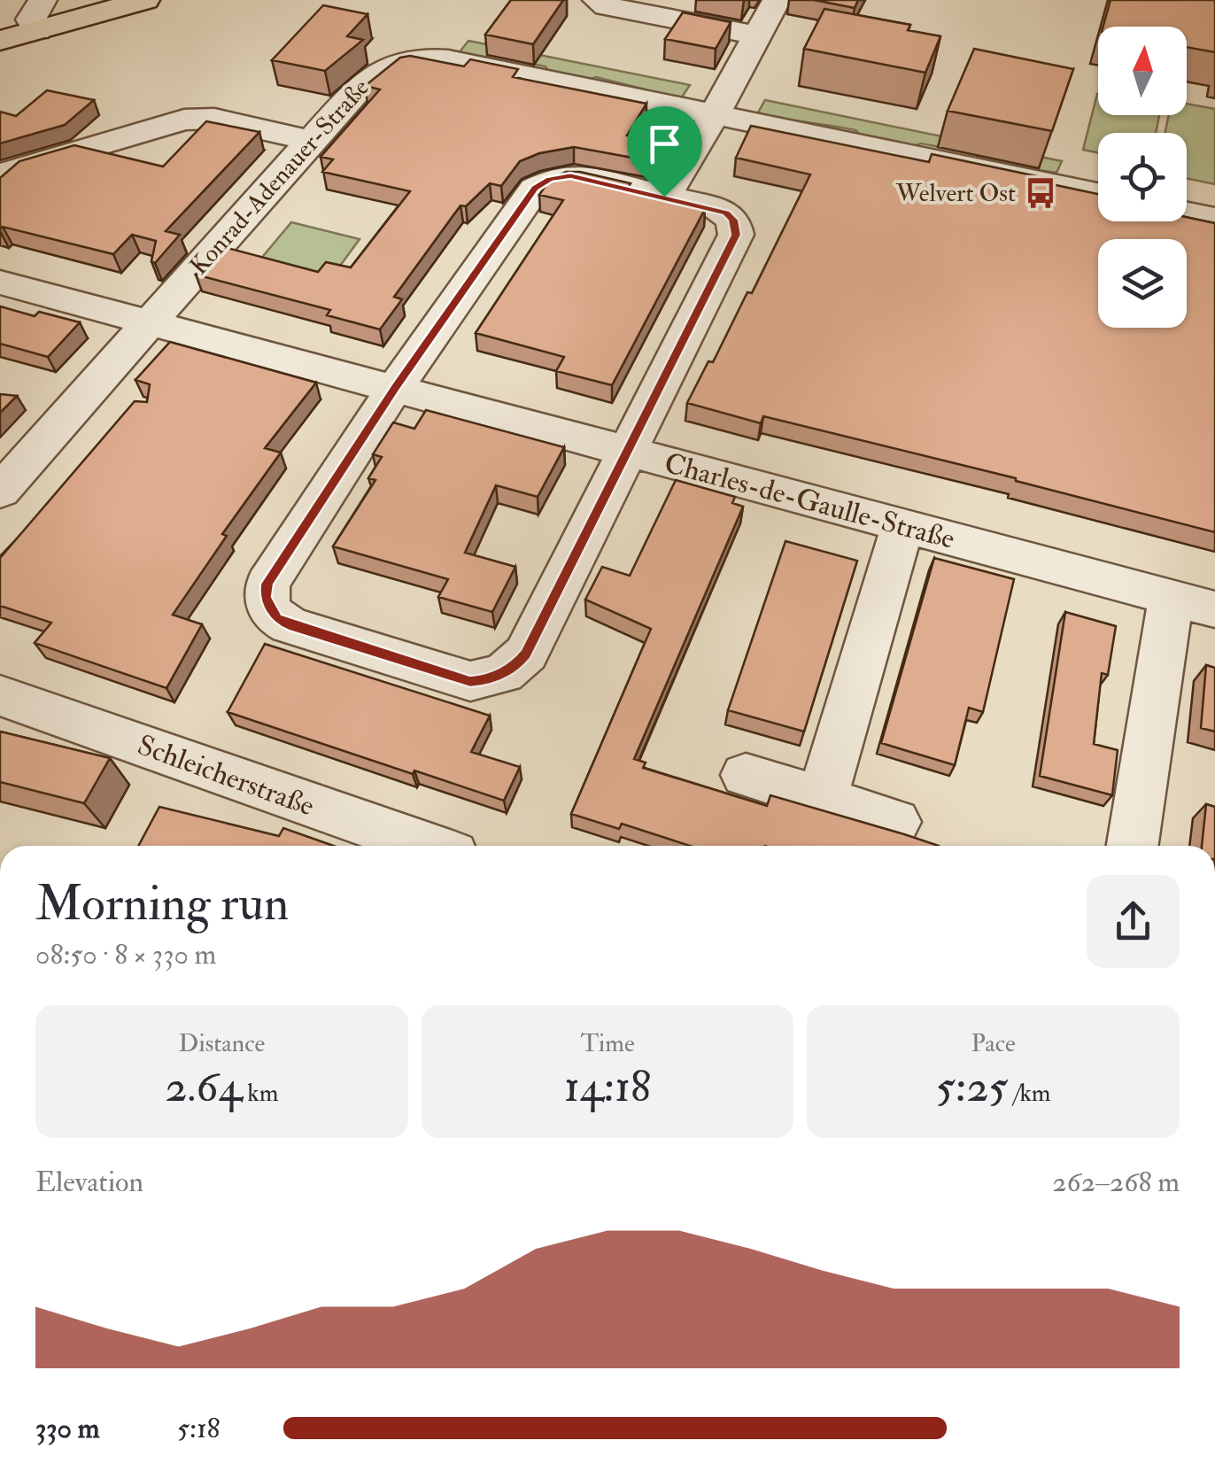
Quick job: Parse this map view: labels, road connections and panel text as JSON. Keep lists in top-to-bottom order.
{
  "streets": {
    "street": ["Konrad-Adenauer-Straße", "Charles-de-Gaulle-Straße", "Schleicherstraße"]
  },
  "crossings": [
    ["Konrad-Adenauer-Straße", "Charles-de-Gaulle-Straße"]
  ],
  "places": {
    "bus stop": ["Welvert Ost"]
  },
  "north": "top",
  "page": {
    "heading": ["Morning run", "08:50 · 8 × 330 m"],
    "stats": [
      ["Distance", "2.64 km"],
      ["Time", "14:18"],
      ["Pace", "5:25 /km"]
    ],
    "chart": ["Elevation", "262–268 m"],
    "list": [
      {
        "name": "330 m",
        "note": "5:18"
      }
    ]
  }
}
